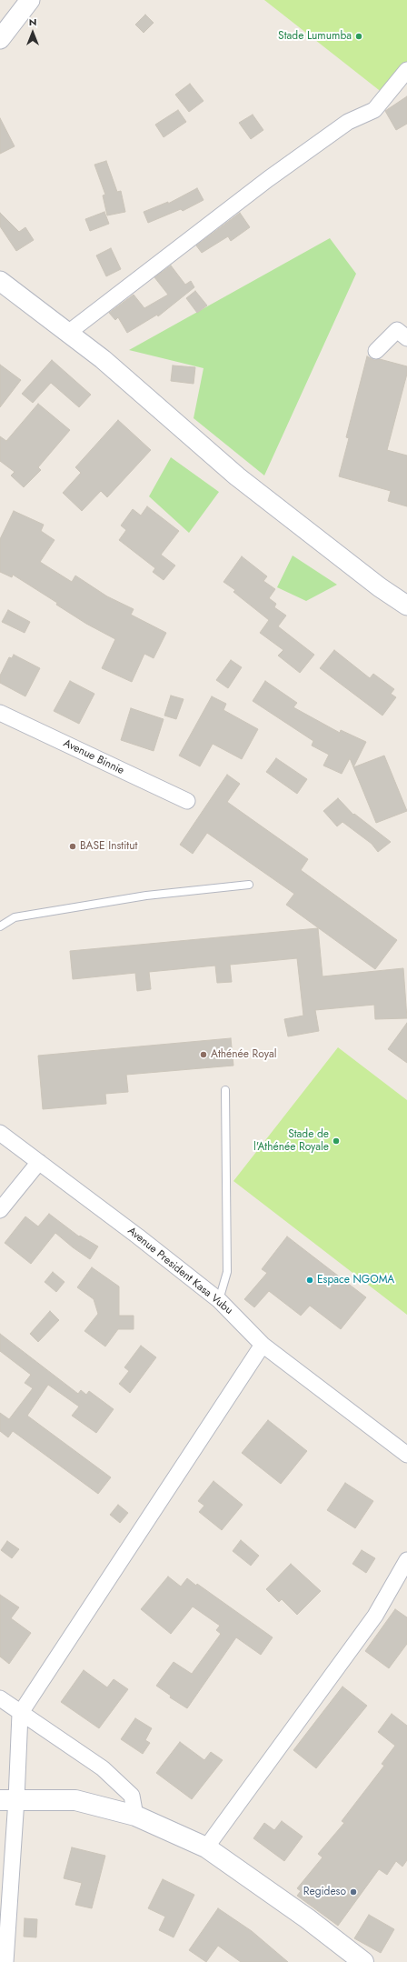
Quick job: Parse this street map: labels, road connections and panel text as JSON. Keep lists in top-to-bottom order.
{
  "streets": {
    "street": ["Avenue Binnie", "Avenue President Kasa Vubu"]
  },
  "places": [
    "Stade Lumumba",
    "BASE Institut",
    "Athénée Royal",
    "Stade de l'Athénée Royale",
    "Espace NGOMA",
    "Regideso"
  ],
  "north": "top"
}
